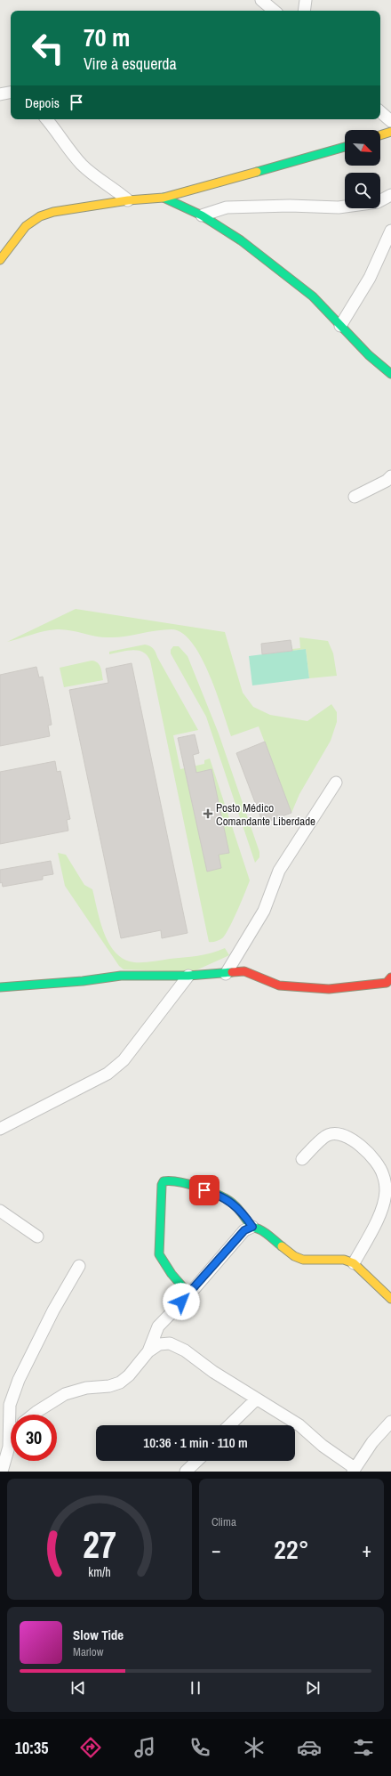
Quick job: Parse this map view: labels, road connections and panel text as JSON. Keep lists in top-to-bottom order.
{
  "places": {
    "health": ["Posto Médico Comandante Liberdade"]
  },
  "north": "bottom right",
  "page": {
    "turn": ["70 m", "Vire à esquerda"],
    "then": "Depois",
    "limit": "30",
    "trip": "10:36 · 1 min · 110 m",
    "tile": "Clima",
    "heat": ["−", "22°", "+"],
    "song": ["Slow Tide", "Marlow"],
    "tabs": "10:35",
    "gauge": ["27", "km/h"]
  }
}
